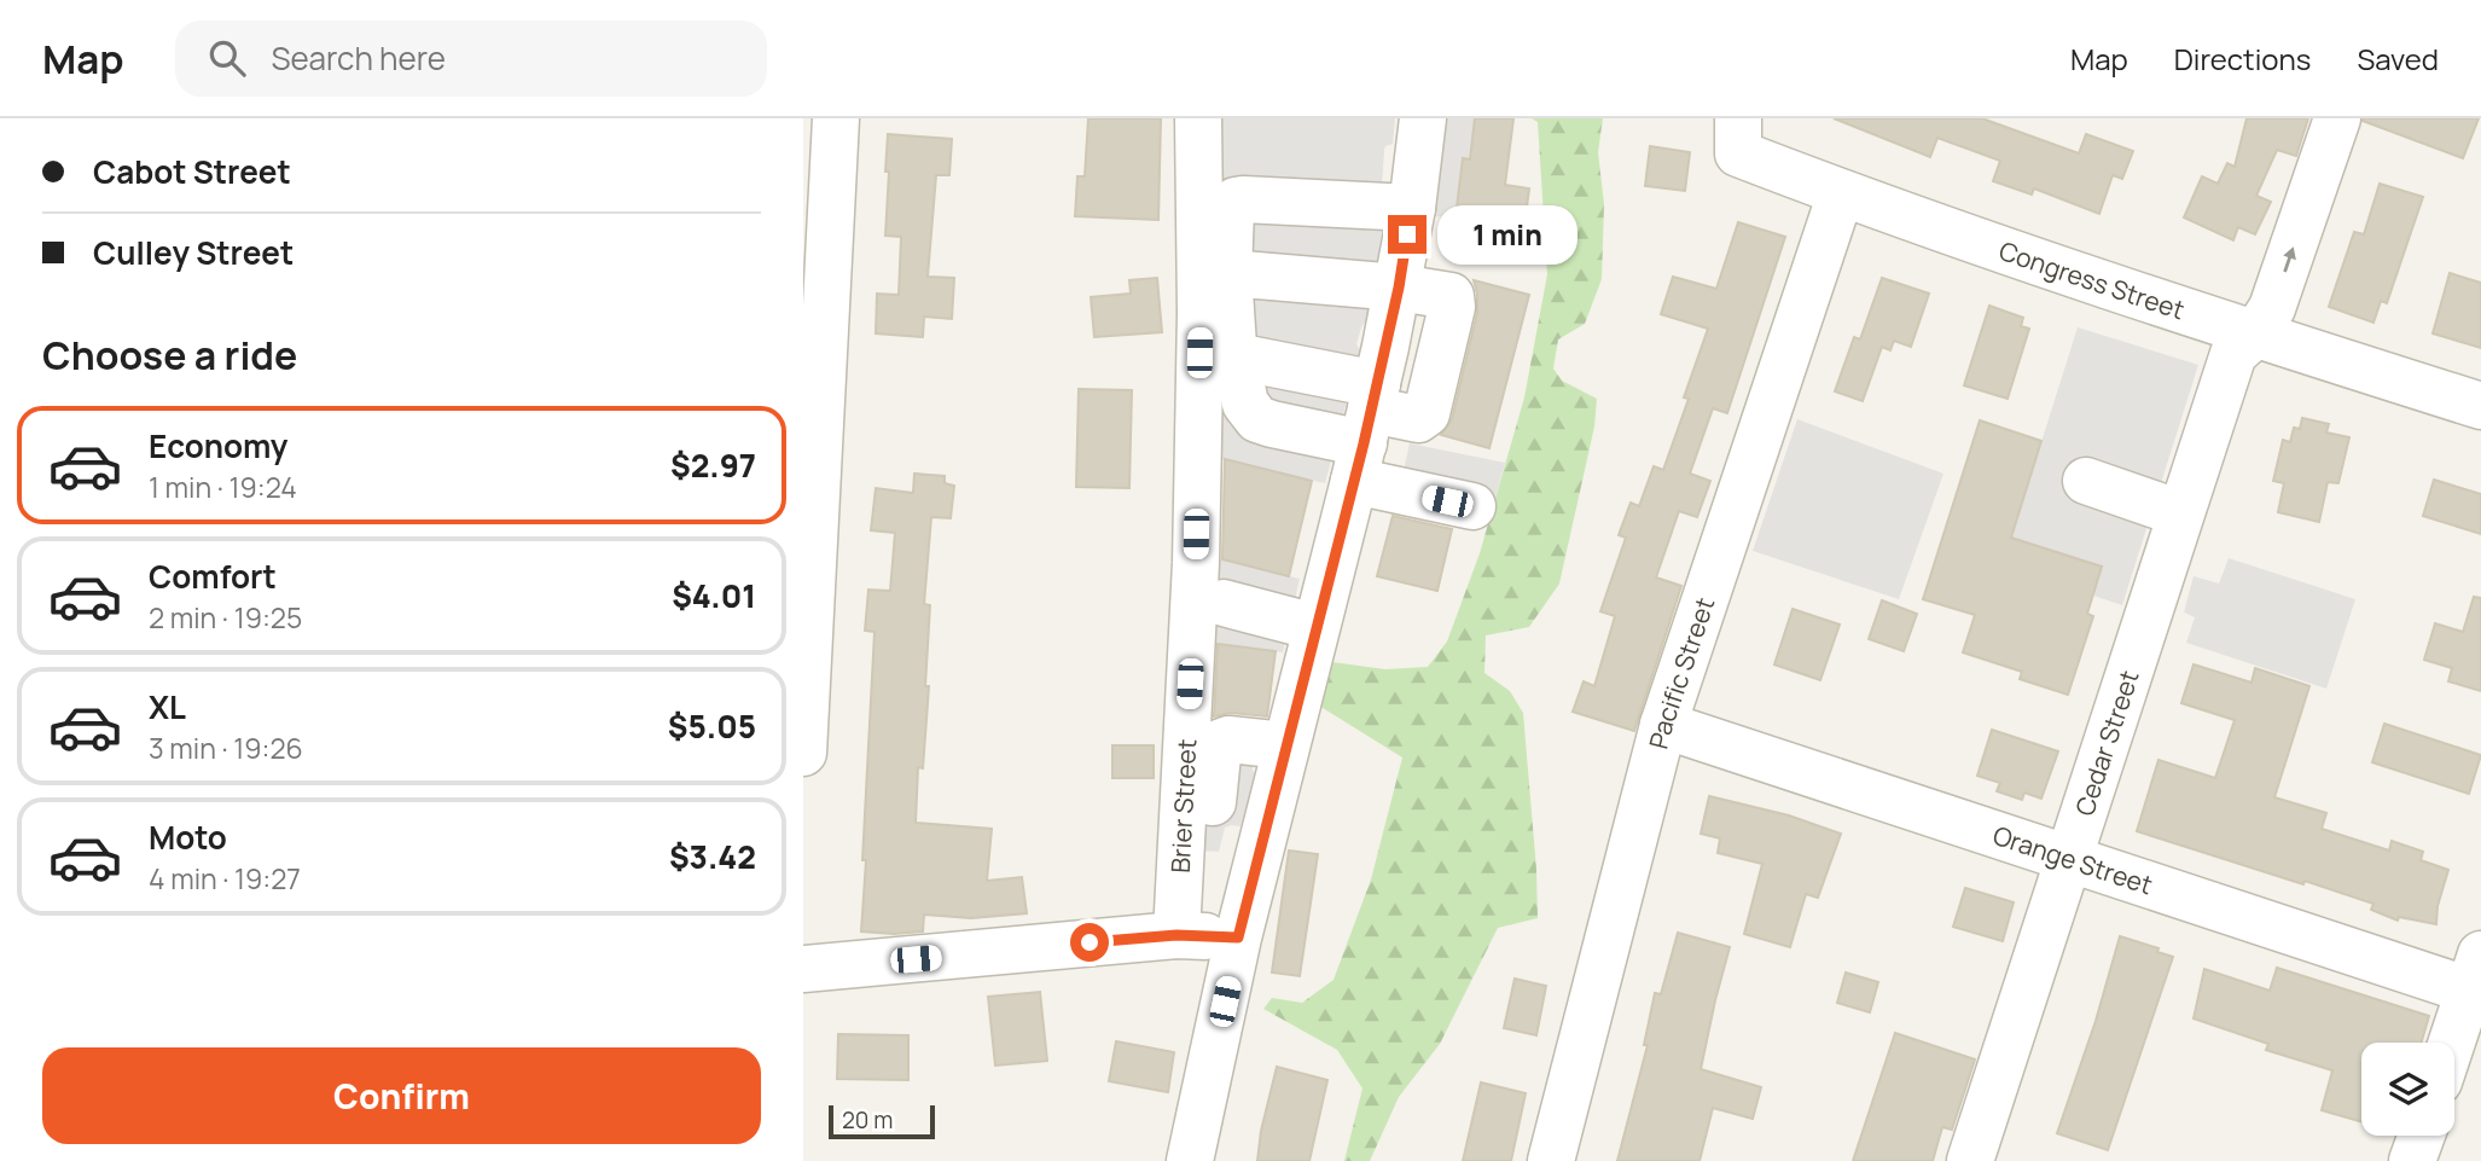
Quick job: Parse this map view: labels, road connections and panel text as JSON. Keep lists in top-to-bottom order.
{
  "streets": {
    "street": [
      "Congress Street",
      "Pacific Street",
      "Cedar Street",
      "Brier Street",
      "Orange Street"
    ]
  },
  "crossings": [
    ["Congress Street", "Pacific Street"],
    ["Congress Street", "Cedar Street"],
    ["Pacific Street", "Orange Street"],
    ["Cedar Street", "Orange Street"]
  ],
  "scale_bar": "20 m",
  "page": {
    "header": "Map",
    "search": "Search here",
    "nav": ["Map", "Directions", "Saved"],
    "banner": ["Cabot Street", "Culley Street"],
    "bubble": "1 min",
    "heading": "Choose a ride",
    "list": [
      {
        "name": "Economy",
        "note": "1 min · 19:24",
        "value": "$2.97"
      },
      {
        "name": "Comfort",
        "note": "2 min · 19:25",
        "value": "$4.01"
      },
      {
        "name": "XL",
        "note": "3 min · 19:26",
        "value": "$5.05"
      },
      {
        "name": "Moto",
        "note": "4 min · 19:27",
        "value": "$3.42"
      }
    ],
    "buttons": "Confirm",
    "scale": "20 m"
  }
}
